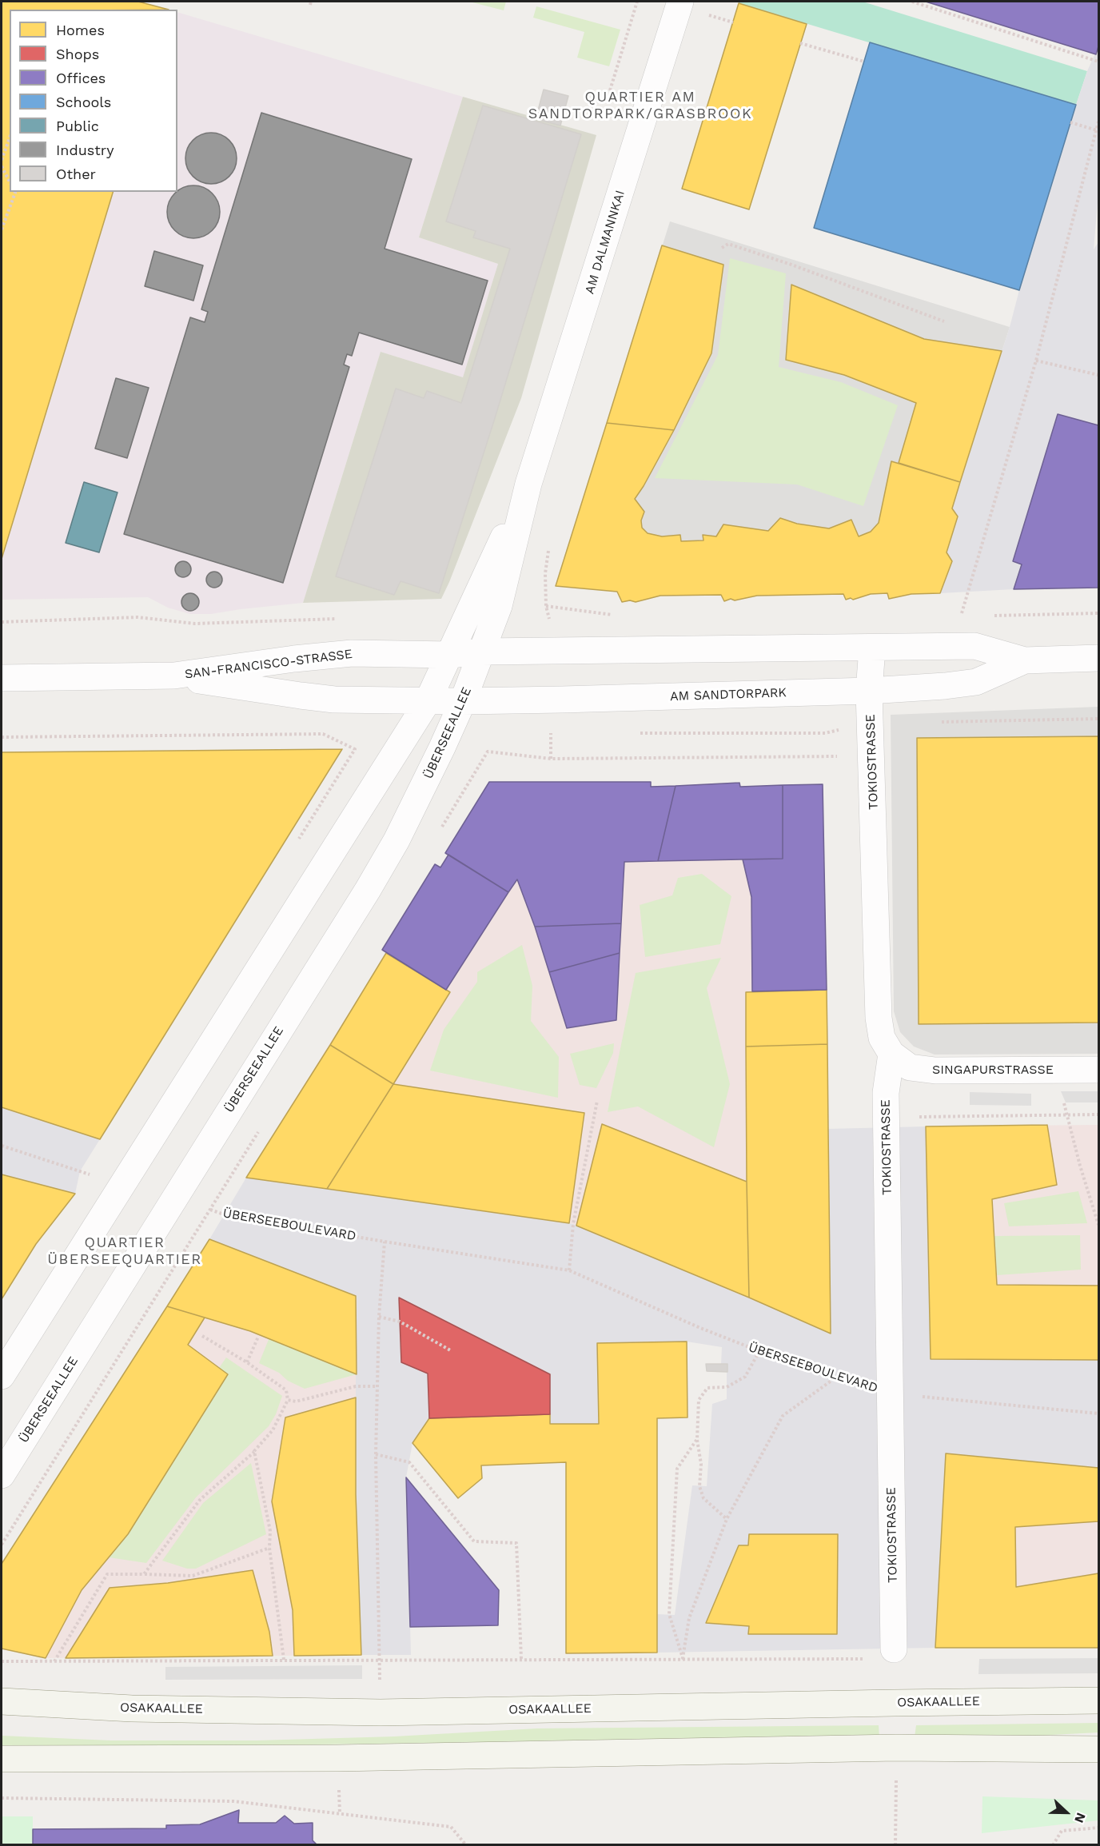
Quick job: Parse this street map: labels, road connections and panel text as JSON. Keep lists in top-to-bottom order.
{
  "streets": {
    "main road": ["OSAKAALLEE"],
    "street": [
      "AM DALMANNKAI",
      "SAN-FRANCISCO-STRASSE",
      "AM SANDTORPARK",
      "ÜBERSEEALLEE",
      "TOKIOSTRASSE",
      "SINGAPURSTRASSE"
    ],
    "path": ["ÜBERSEEBOULEVARD"]
  },
  "crossings": [
    ["AM DALMANNKAI", "SAN-FRANCISCO-STRASSE"],
    ["AM DALMANNKAI", "AM SANDTORPARK"],
    ["AM DALMANNKAI", "ÜBERSEEALLEE"],
    ["SAN-FRANCISCO-STRASSE", "AM SANDTORPARK"],
    ["AM SANDTORPARK", "ÜBERSEEALLEE"],
    ["AM SANDTORPARK", "TOKIOSTRASSE"],
    ["TOKIOSTRASSE", "SINGAPURSTRASSE"],
    ["TOKIOSTRASSE", "ÜBERSEEBOULEVARD"]
  ],
  "districts": ["QUARTIER AM SANDTORPARK/GRASBROOK", "QUARTIER ÜBERSEEQUARTIER"],
  "legend": [
    "Homes",
    "Shops",
    "Offices",
    "Schools",
    "Public",
    "Industry",
    "Other"
  ],
  "north": "right"
}
